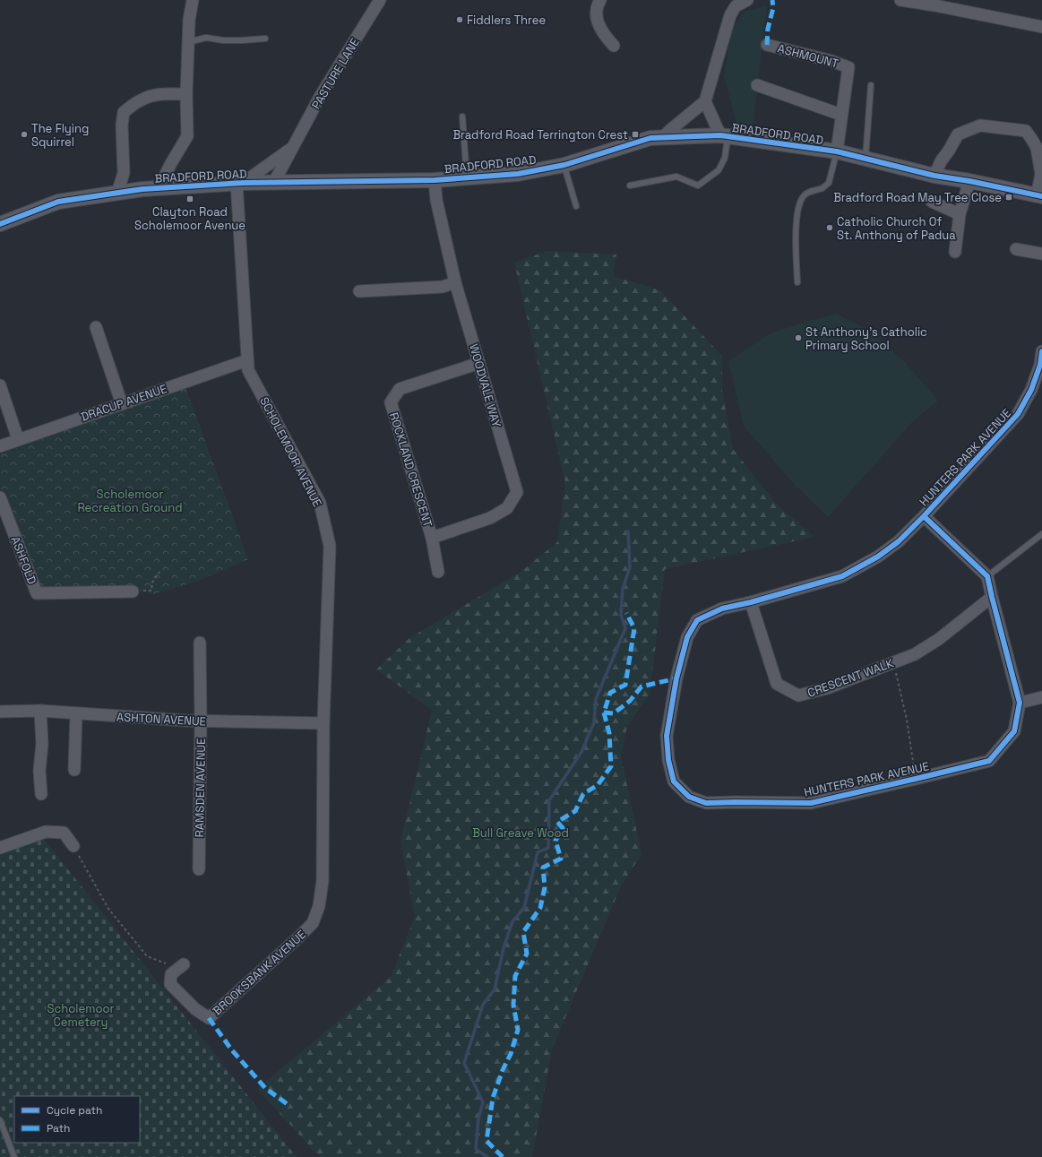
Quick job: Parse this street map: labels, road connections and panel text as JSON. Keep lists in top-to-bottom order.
{
  "streets": {
    "street": [
      "ASHMOUNT",
      "PASTURE LANE",
      "BRADFORD ROAD",
      "WOODVALE WAY",
      "DRACUP AVENUE",
      "SCHOLEMOOR AVENUE",
      "HUNTERS PARK AVENUE",
      "ROCKLAND CRESCENT",
      "ASHFOLD",
      "CRESCENT WALK",
      "ASHTON AVENUE",
      "RAMSDEN AVENUE",
      "BROOKSBANK AVENUE"
    ]
  },
  "crossings": [
    ["PASTURE LANE", "BRADFORD ROAD"],
    ["PASTURE LANE", "SCHOLEMOOR AVENUE"],
    ["BRADFORD ROAD", "WOODVALE WAY"],
    ["BRADFORD ROAD", "SCHOLEMOOR AVENUE"],
    ["WOODVALE WAY", "ROCKLAND CRESCENT"],
    ["DRACUP AVENUE", "SCHOLEMOOR AVENUE"],
    ["SCHOLEMOOR AVENUE", "ASHTON AVENUE"],
    ["SCHOLEMOOR AVENUE", "BROOKSBANK AVENUE"],
    ["HUNTERS PARK AVENUE", "CRESCENT WALK"],
    ["ASHTON AVENUE", "RAMSDEN AVENUE"],
    ["ASHTON AVENUE", "BROOKSBANK AVENUE"]
  ],
  "parks": ["Scholemoor Recreation Ground", "Bull Greave Wood", "Scholemoor Cemetery"],
  "places": {
    "other": [
      "Fiddlers Three",
      "The Flying Squirrel",
      "Catholic Church Of St. Anthony of Padua",
      "St Anthony's Catholic Primary School"
    ],
    "transit": ["Bradford Road Terrington Crest", "Bradford Road May Tree Close", "Clayton Road Scholemoor Avenue"]
  },
  "legend": ["Cycle path", "Path"]
}
